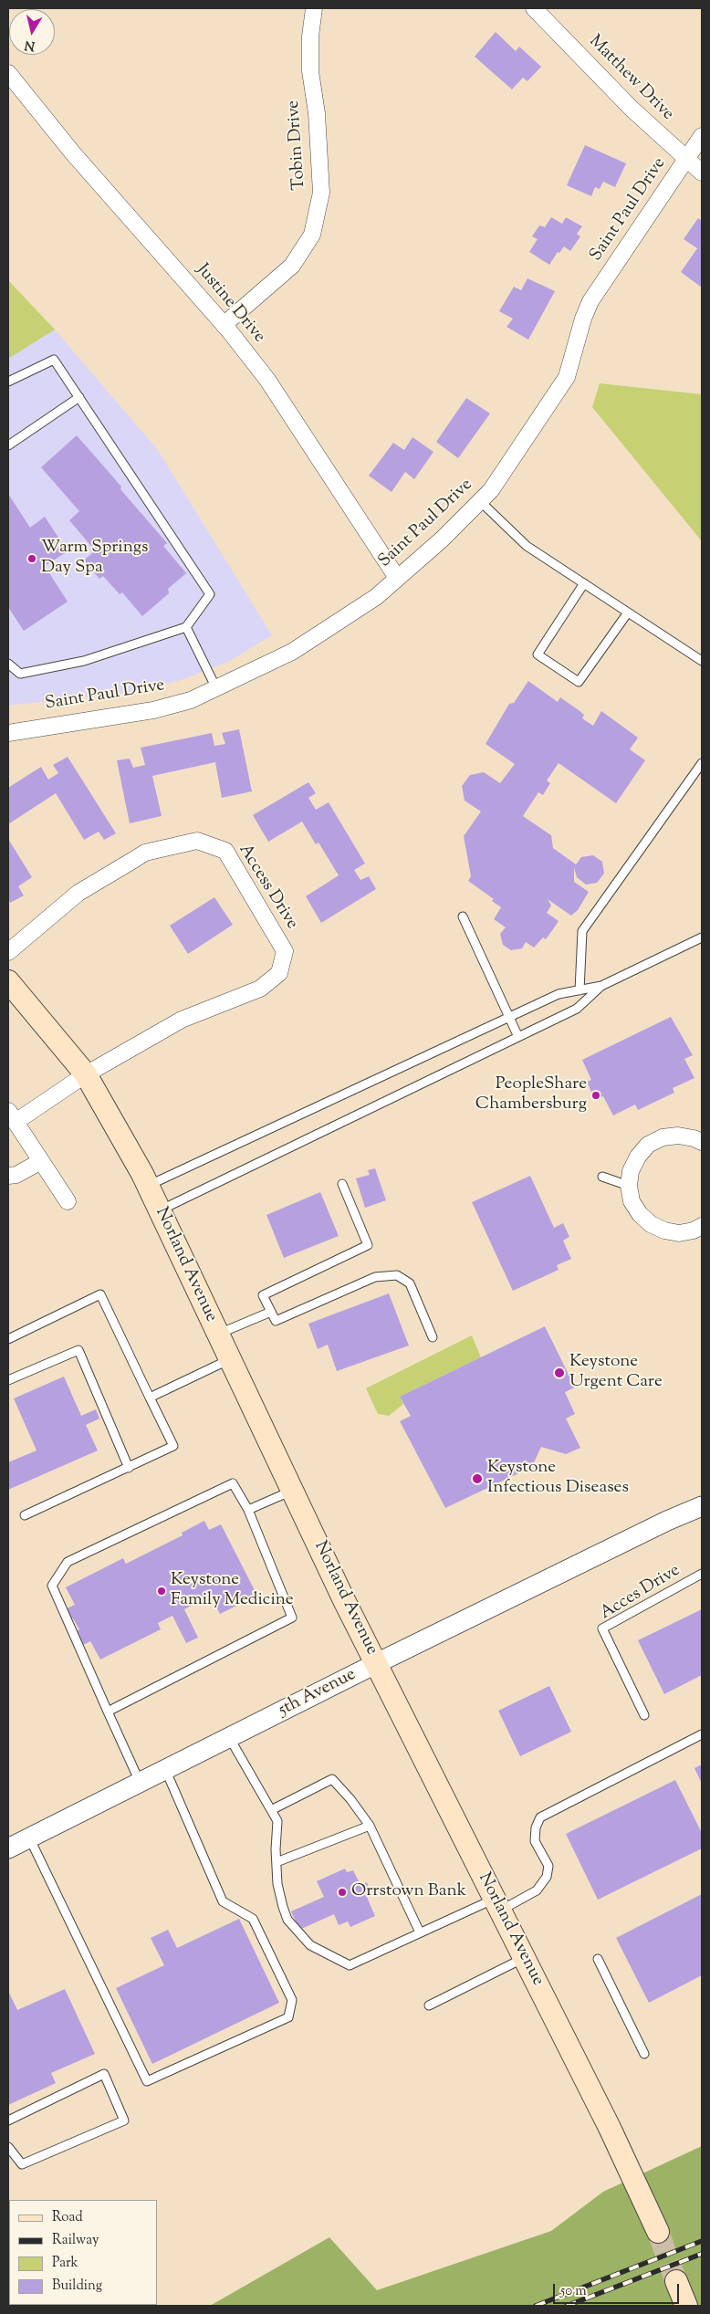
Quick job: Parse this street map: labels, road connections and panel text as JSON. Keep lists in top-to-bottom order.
{
  "streets": {
    "main road": ["Norland Avenue"],
    "street": [
      "Matthew Drive",
      "Tobin Drive",
      "Saint Paul Drive",
      "Justine Drive",
      "Access Drive",
      "5th Avenue"
    ],
    "lane": ["Acces Drive"]
  },
  "crossings": [
    ["Matthew Drive", "Saint Paul Drive"],
    ["Tobin Drive", "Justine Drive"],
    ["Saint Paul Drive", "Justine Drive"],
    ["Access Drive", "Norland Avenue"],
    ["Norland Avenue", "5th Avenue"]
  ],
  "places": [
    "Warm Springs Day Spa",
    "PeopleShare Chambersburg",
    "Keystone Urgent Care",
    "Keystone Infectious Diseases",
    "Keystone Family Medicine",
    "Orrstown Bank"
  ],
  "legend": [
    "Road",
    "Railway",
    "Park",
    "Building"
  ],
  "scale_bar": "50 m",
  "north": "bottom"
}
